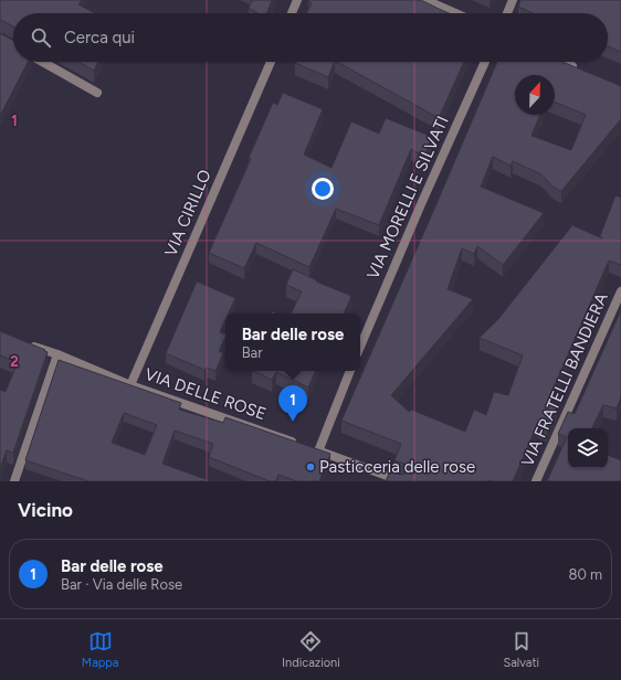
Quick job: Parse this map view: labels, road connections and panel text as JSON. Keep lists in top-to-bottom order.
{
  "streets": {
    "street": [
      "VIA MORELLI E SILVATI",
      "VIA CIRILLO",
      "VIA FRATELLI BANDIERA",
      "VIA DELLE ROSE"
    ]
  },
  "crossings": [
    ["VIA CIRILLO", "VIA DELLE ROSE"]
  ],
  "places": ["Pasticceria delle rose"],
  "north": "top",
  "page": {
    "search": "Cerca qui",
    "popup": ["Bar delle rose", "Bar"],
    "pins": "1",
    "heading": "Vicino",
    "list": [
      {
        "mark": "1",
        "name": "Bar delle rose",
        "note": "Bar · Via delle Rose",
        "value": "80 m"
      }
    ],
    "nav": ["Mappa", "Indicazioni", "Salvati"]
  },
  "grid": {
    "rows": ["1", "2"]
  }
}
